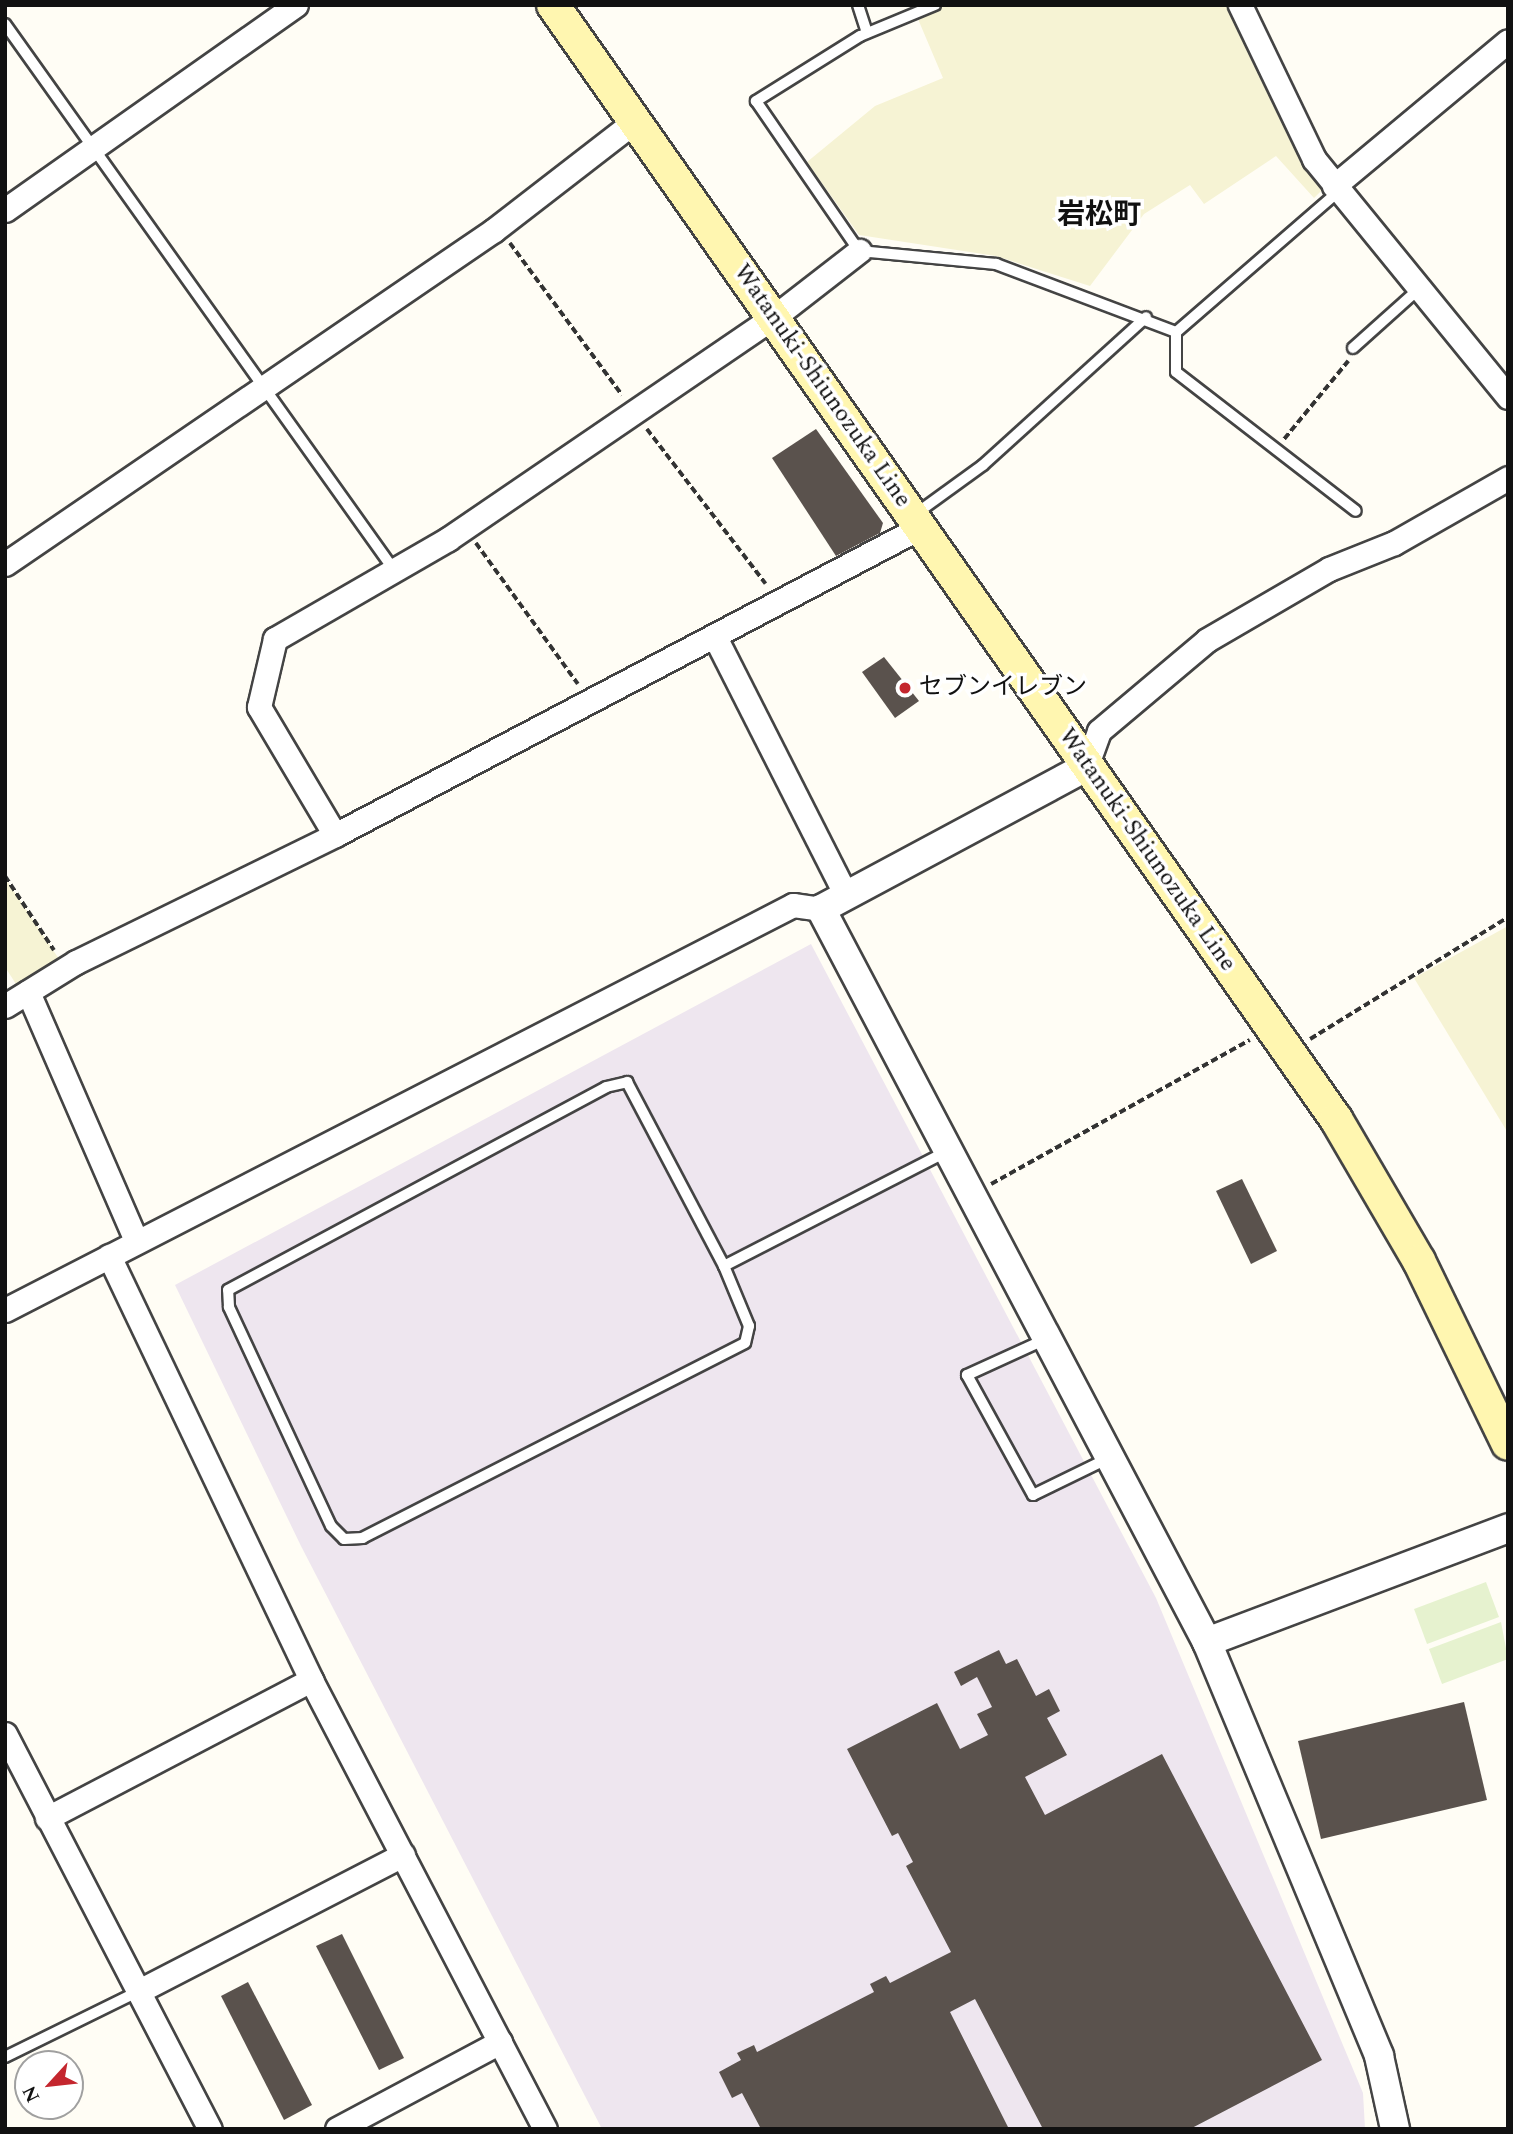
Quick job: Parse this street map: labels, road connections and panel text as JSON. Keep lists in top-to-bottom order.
{
  "streets": {
    "main road": ["Watanuki-Shiunozuka Line"]
  },
  "districts": ["岩松町"],
  "places": ["セブンイレブン"],
  "north": "bottom left"
}
